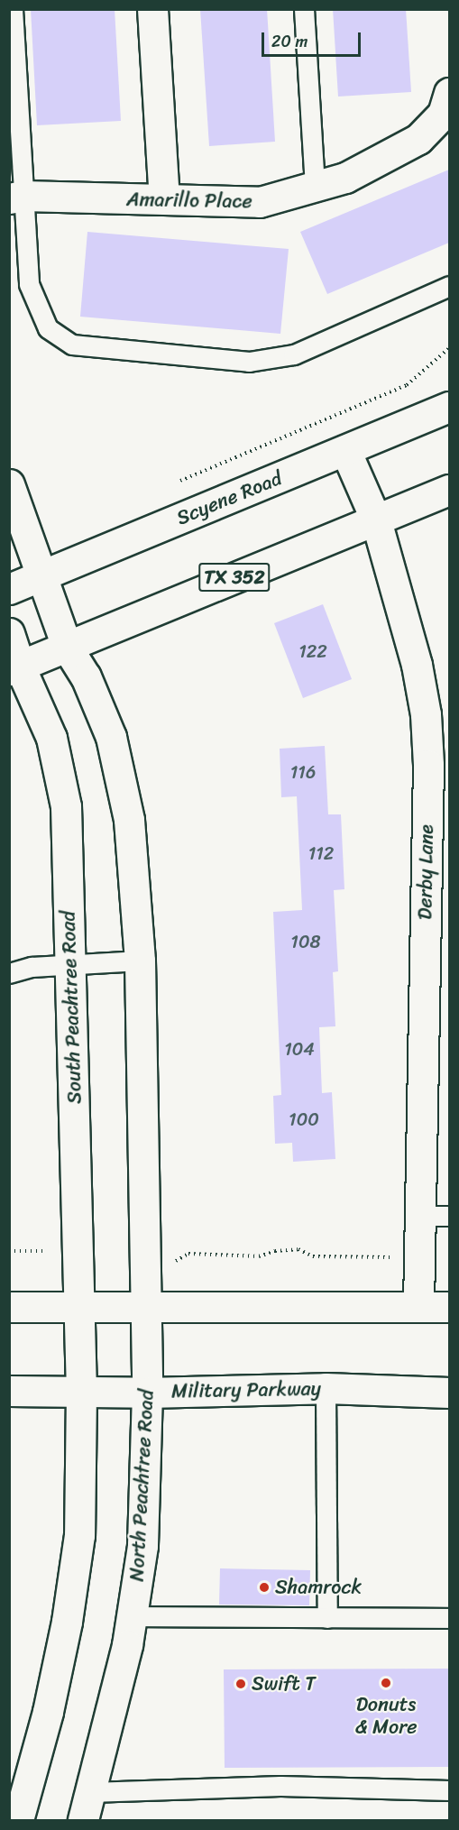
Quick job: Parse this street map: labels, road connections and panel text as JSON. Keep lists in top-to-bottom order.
{
  "streets": {
    "main road": [
      "Amarillo Place",
      "Scyene Road",
      "TX 352",
      "Derby Lane",
      "South Peachtree Road",
      "Military Parkway",
      "North Peachtree Road"
    ]
  },
  "crossings": [
    ["Scyene Road", "Derby Lane"],
    ["TX 352", "Derby Lane"],
    ["TX 352", "South Peachtree Road"],
    ["South Peachtree Road", "Military Parkway"],
    ["Military Parkway", "North Peachtree Road"]
  ],
  "places": ["Shamrock", "Donuts & More", "Swift T"],
  "house_numbers": [
    "122",
    "116",
    "112",
    "108",
    "104",
    "100"
  ],
  "scale_bar": "20 m"
}
